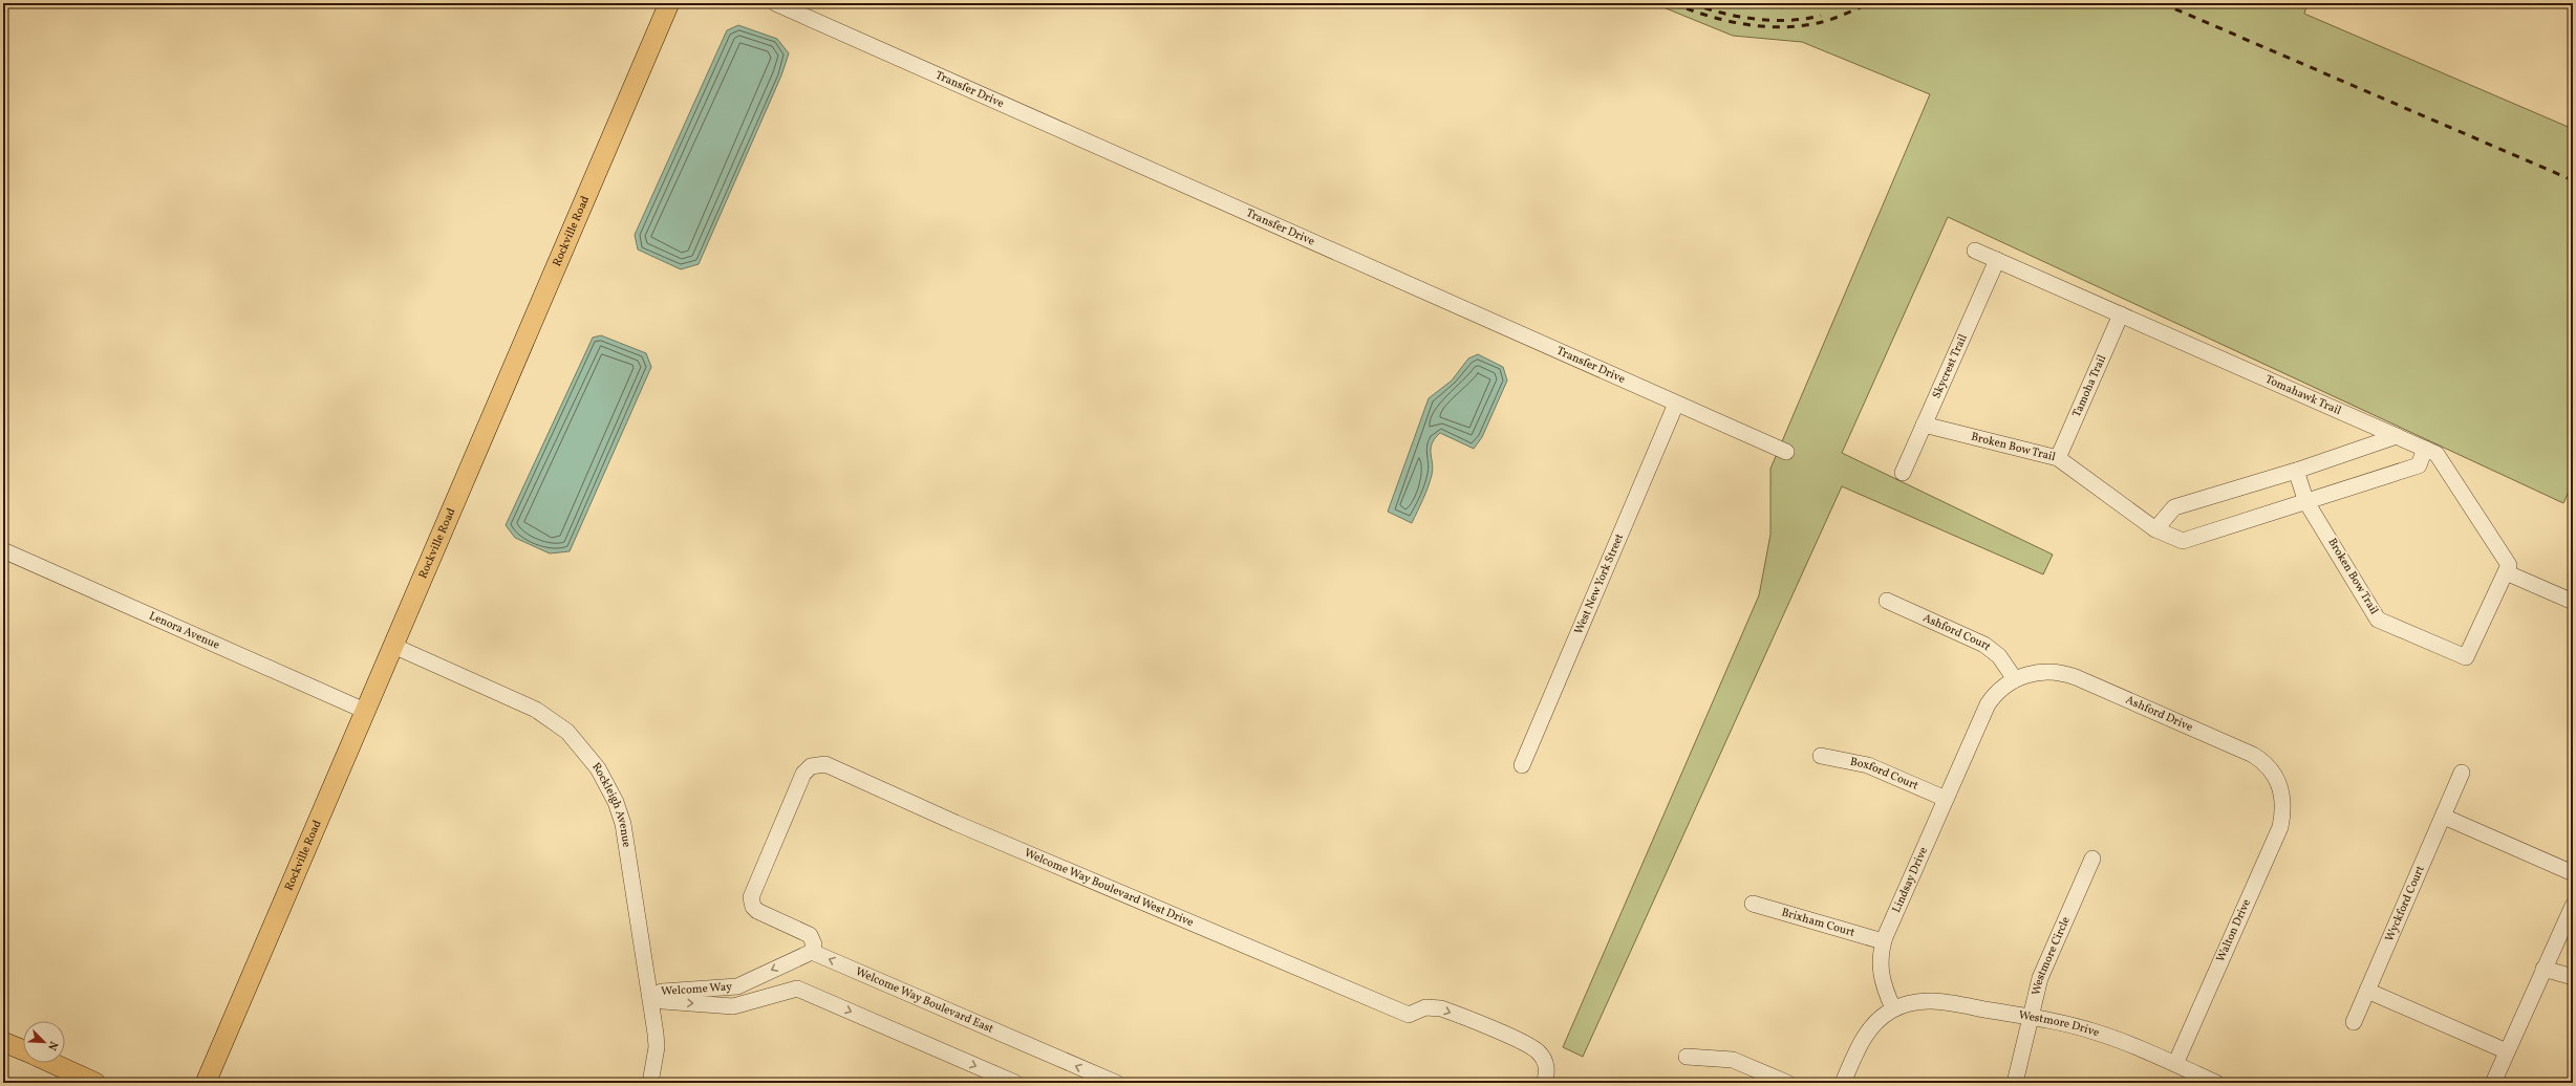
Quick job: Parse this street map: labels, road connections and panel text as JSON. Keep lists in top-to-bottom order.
{
  "streets": {
    "main road": ["Rockville Road"],
    "street": [
      "Transfer Drive",
      "Skycrest Trail",
      "Tamoha Trail",
      "Tomahawk Trail",
      "Broken Bow Trail",
      "West New York Street",
      "Lenora Avenue",
      "Ashford Court",
      "Ashford Drive",
      "Boxford Court",
      "Rockleigh Avenue",
      "Lindsay Drive",
      "Welcome Way Boulevard West Drive",
      "Wyckford Court",
      "Brixham Court",
      "Walton Drive",
      "Westmore Circle",
      "Welcome Way",
      "Welcome Way Boulevard East",
      "Westmore Drive"
    ]
  },
  "crossings": [
    ["Transfer Drive", "West New York Street"],
    ["Rockville Road", "Lenora Avenue"],
    ["Rockville Road", "Rockleigh Avenue"],
    ["Skycrest Trail", "Tomahawk Trail"],
    ["Skycrest Trail", "Broken Bow Trail"],
    ["Tamoha Trail", "Tomahawk Trail"],
    ["Tamoha Trail", "Broken Bow Trail"],
    ["Tomahawk Trail", "Broken Bow Trail"],
    ["Ashford Court", "Ashford Drive"],
    ["Ashford Court", "Lindsay Drive"],
    ["Ashford Drive", "Lindsay Drive"],
    ["Ashford Drive", "Walton Drive"],
    ["Boxford Court", "Lindsay Drive"],
    ["Rockleigh Avenue", "Welcome Way"],
    ["Lindsay Drive", "Brixham Court"],
    ["Lindsay Drive", "Westmore Drive"],
    ["Welcome Way Boulevard West Drive", "Welcome Way"],
    ["Welcome Way Boulevard West Drive", "Welcome Way Boulevard East"],
    ["Walton Drive", "Westmore Drive"],
    ["Westmore Circle", "Westmore Drive"],
    ["Welcome Way", "Welcome Way Boulevard East"]
  ],
  "one_way": ["Welcome Way Boulevard East"],
  "north": "bottom right"
}
